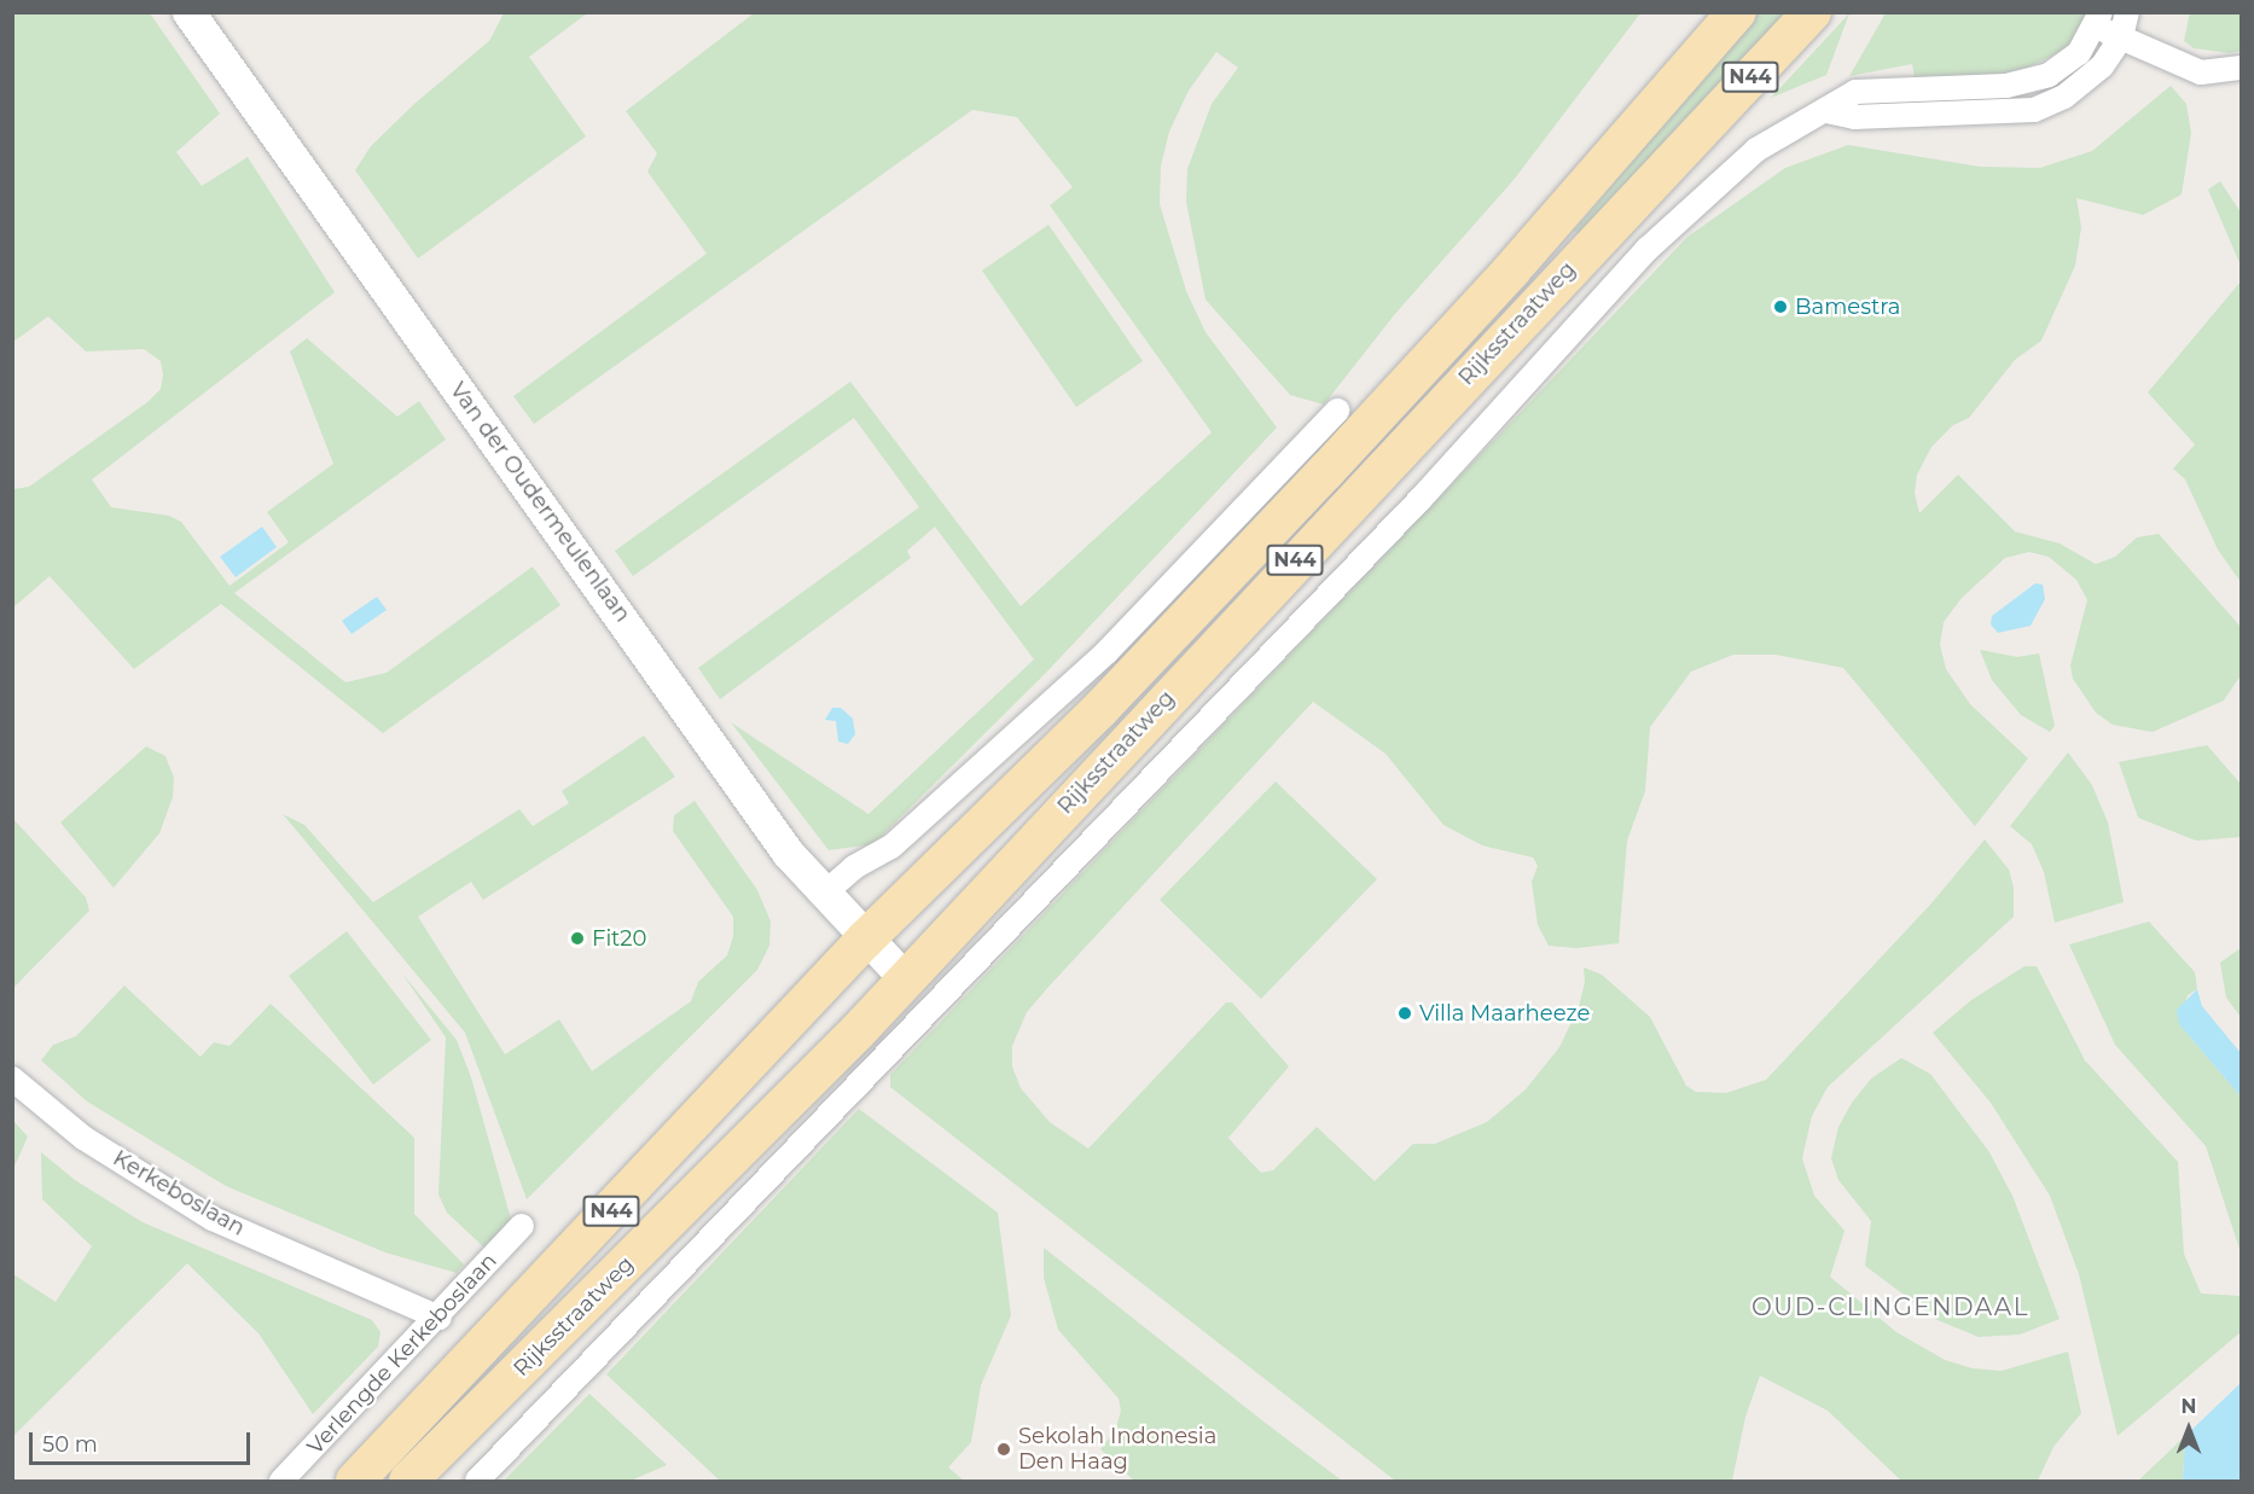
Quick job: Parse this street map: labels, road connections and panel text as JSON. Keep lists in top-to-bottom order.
{
  "streets": {
    "main road": ["N44", "Rijksstraatweg"],
    "street": ["Van der Oudermeulenlaan", "Kerkeboslaan", "Verlengde Kerkeboslaan"]
  },
  "crossings": [
    ["Rijksstraatweg", "Van der Oudermeulenlaan"],
    ["Kerkeboslaan", "Verlengde Kerkeboslaan"]
  ],
  "districts": ["OUD-CLINGENDAAL"],
  "places": [
    "Bamestra",
    "Fit20",
    "Villa Maarheeze",
    "Sekolah Indonesia Den Haag"
  ],
  "scale_bar": "50 m",
  "north": "top"
}
